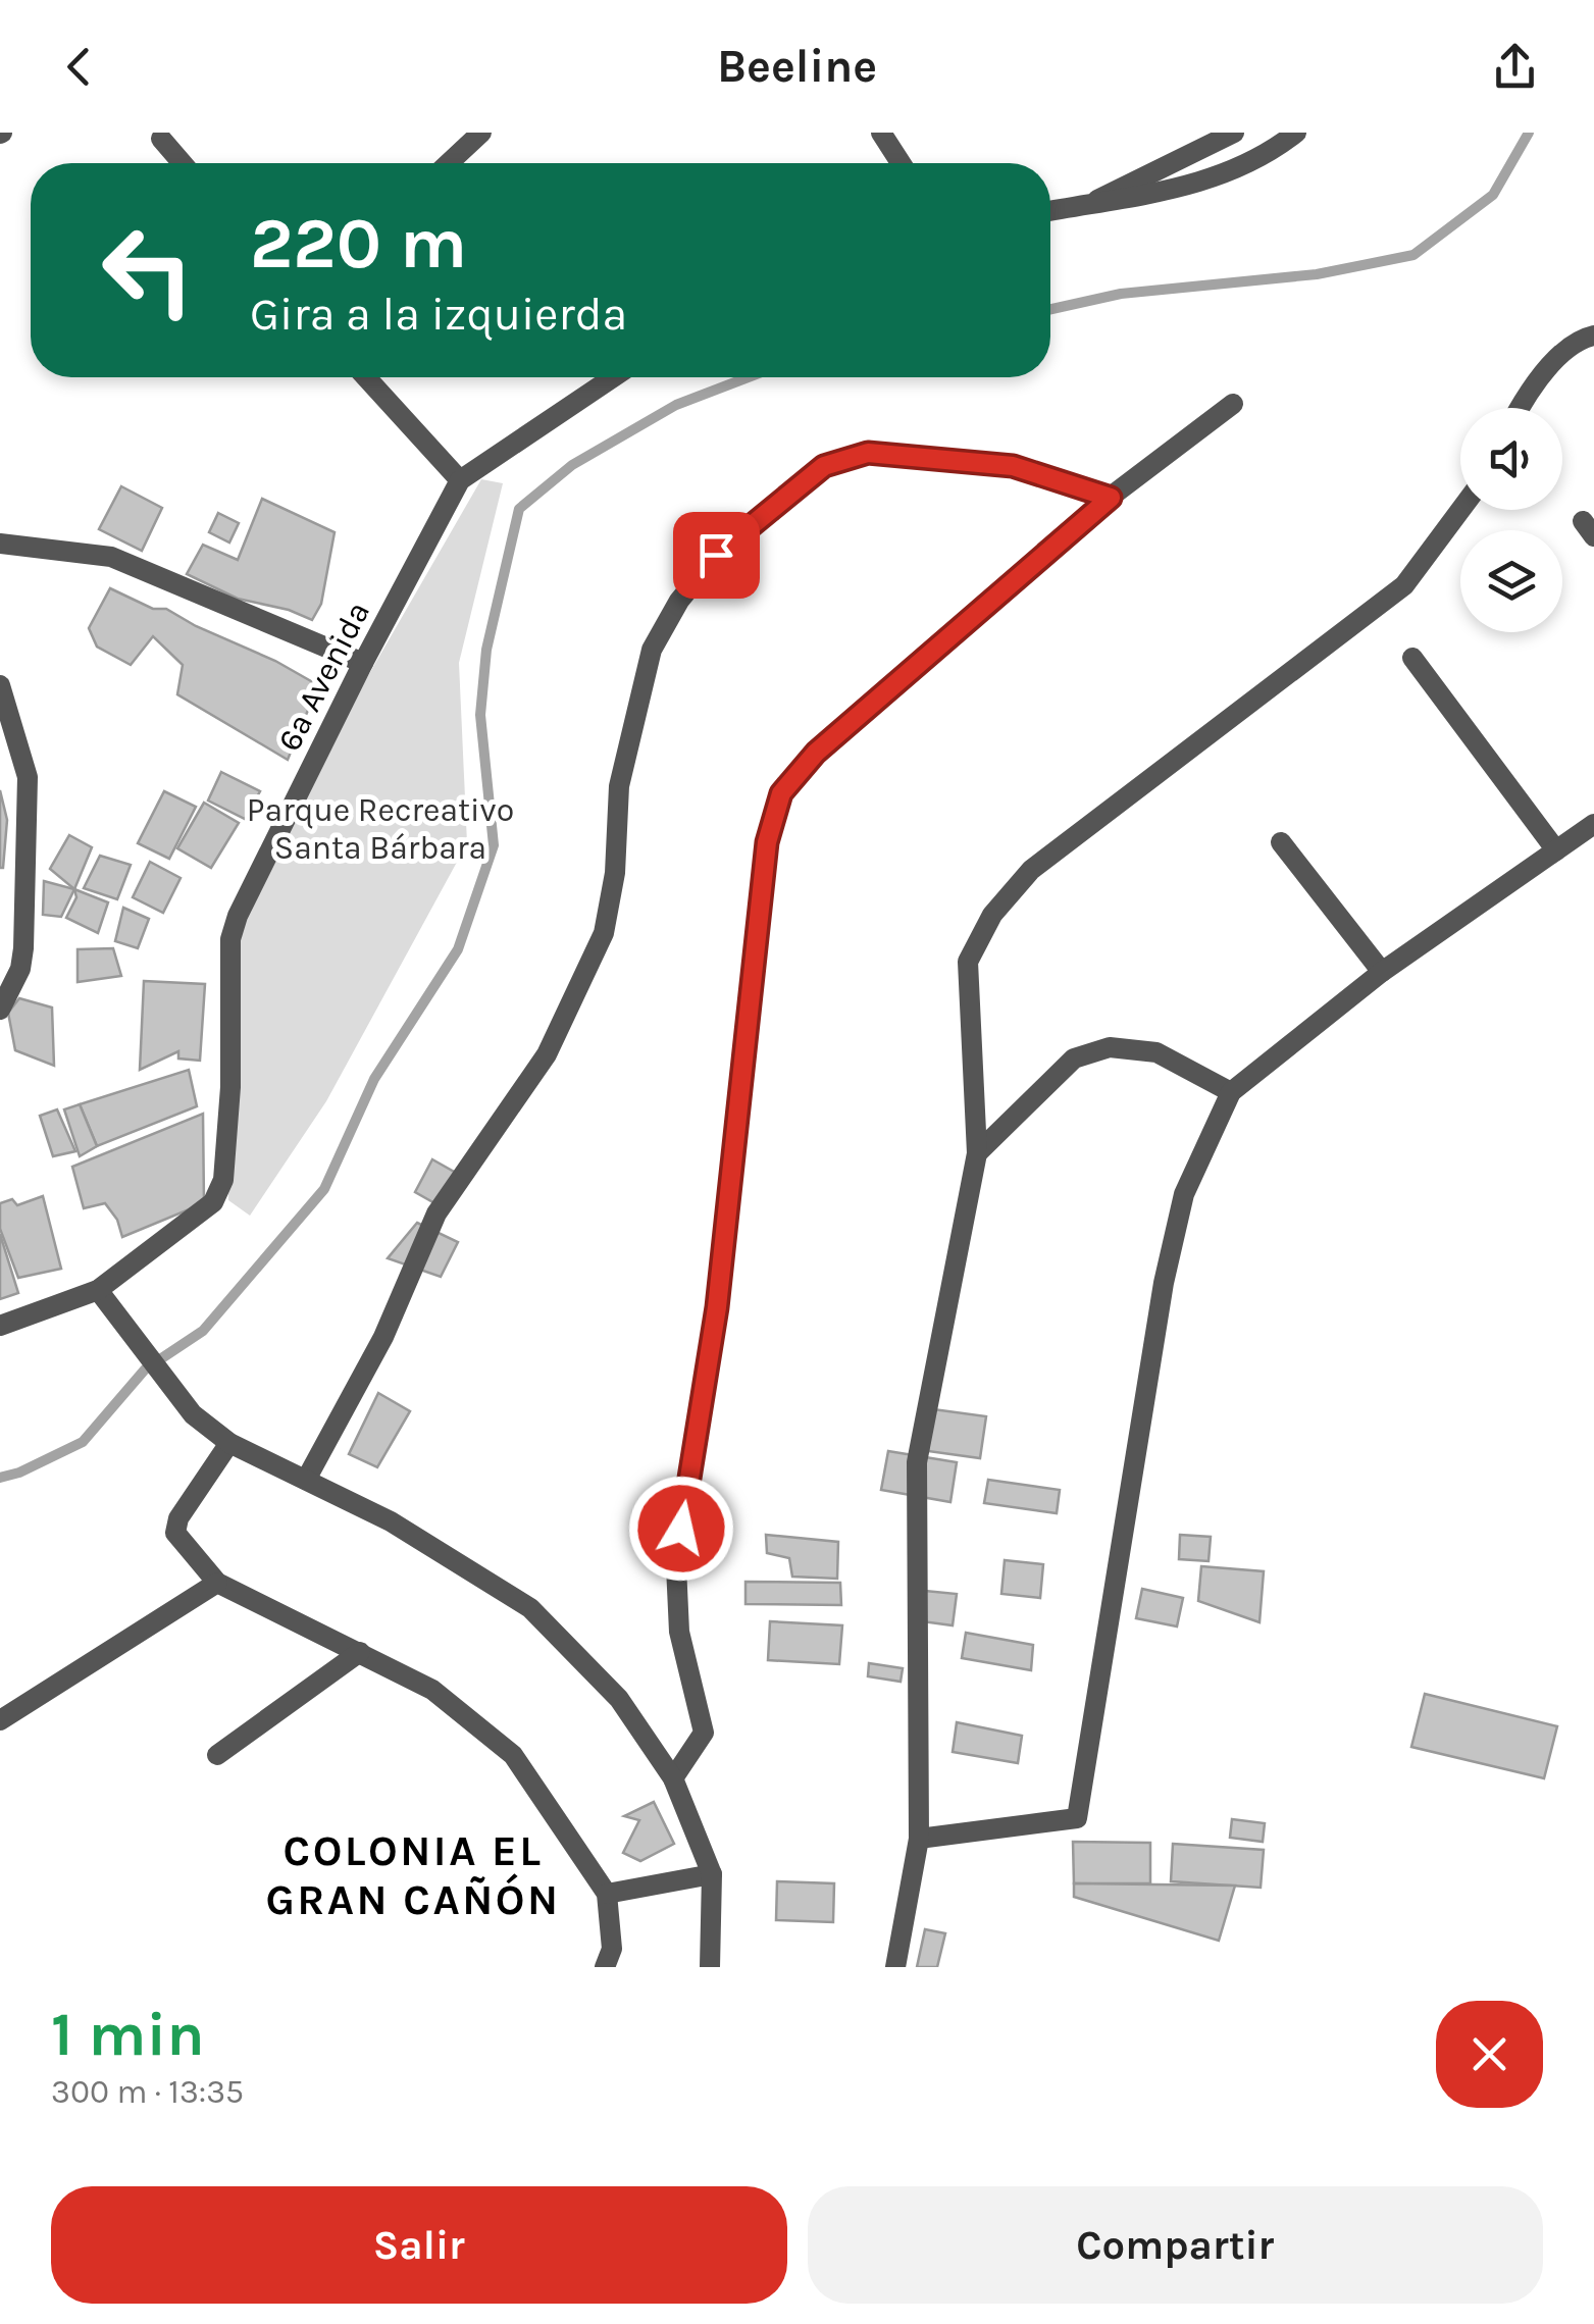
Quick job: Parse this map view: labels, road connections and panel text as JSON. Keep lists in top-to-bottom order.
{
  "streets": {
    "street": ["6a Avenida"]
  },
  "districts": ["COLONIA EL GRAN CAÑÓN"],
  "parks": ["Parque Recreativo Santa Bárbara"],
  "page": {
    "header": "Beeline",
    "turn": ["220 m", "Gira a la izquierda"],
    "heading": ["1 min", "300 m · 13:35"],
    "buttons": ["Salir", "Compartir"]
  }
}
